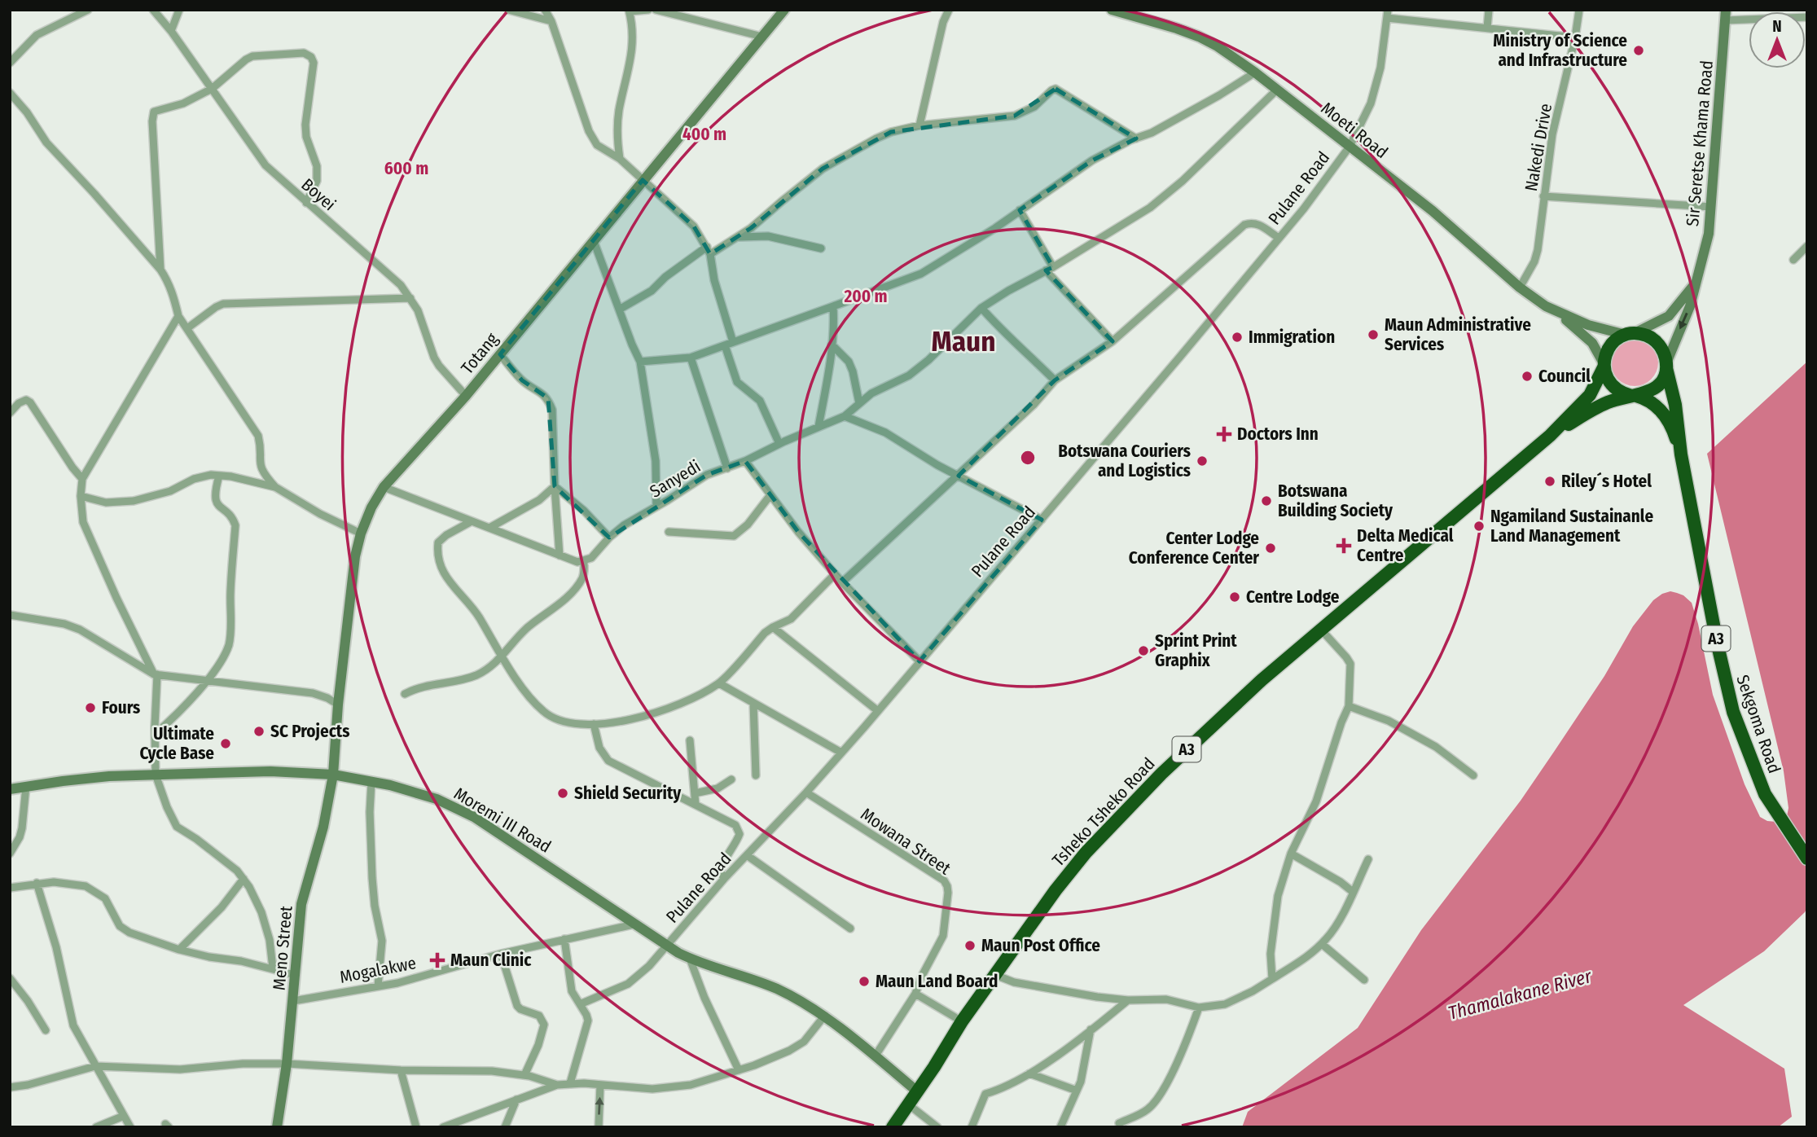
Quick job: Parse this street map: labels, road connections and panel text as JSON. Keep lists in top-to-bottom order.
{
  "streets": {
    "highway": ["A3", "Sekgoma Road", "Tsheko Tsheko Road"],
    "street": [
      "Moeti Road",
      "Sir Seretse Khama Road",
      "Nakedi Drive",
      "Pulane Road",
      "Boyei",
      "Totang",
      "Sanyedi",
      "Moremi III Road",
      "Mowana Street",
      "Meno Street",
      "Mogalakwe"
    ]
  },
  "crossings": [
    ["Moeti Road", "Sir Seretse Khama Road"],
    ["Moeti Road", "Nakedi Drive"],
    ["Moeti Road", "Pulane Road"],
    ["Moeti Road", "Sanyedi"],
    ["Moeti Road", "A3"],
    ["Moeti Road", "Sekgoma Road"],
    ["Moeti Road", "Tsheko Tsheko Road"],
    ["Sir Seretse Khama Road", "A3"],
    ["Sir Seretse Khama Road", "Sekgoma Road"],
    ["Sir Seretse Khama Road", "Tsheko Tsheko Road"],
    ["Pulane Road", "Moremi III Road"],
    ["Pulane Road", "Mowana Street"],
    ["Boyei", "Totang"],
    ["Totang", "Moremi III Road"],
    ["Totang", "Meno Street"],
    ["A3", "Sekgoma Road"],
    ["A3", "Tsheko Tsheko Road"],
    ["Sekgoma Road", "Tsheko Tsheko Road"],
    ["Tsheko Tsheko Road", "Moremi III Road"],
    ["Moremi III Road", "Mowana Street"],
    ["Moremi III Road", "Meno Street"],
    ["Moremi III Road", "Mogalakwe"],
    ["Meno Street", "Mogalakwe"]
  ],
  "districts": ["Maun"],
  "water": ["Thamalakane River"],
  "places": {
    "other": [
      "Ministry of Science and Infrastructure",
      "Maun Administrative Services",
      "Immigration",
      "Council",
      "Botswana Couriers and Logistics",
      "Riley´s Hotel",
      "Botswana Building Society",
      "Ngamiland Sustainanle Land Management",
      "Center Lodge Conference Center",
      "Centre Lodge",
      "Sprint Print Graphix",
      "Fours",
      "SC Projects",
      "Ultimate Cycle Base",
      "Shield Security",
      "Maun Post Office",
      "Maun Land Board"
    ],
    "health": ["Doctors Inn", "Delta Medical Centre", "Maun Clinic"]
  },
  "north": "top",
  "rings": ["400 m", "600 m", "200 m"]
}
